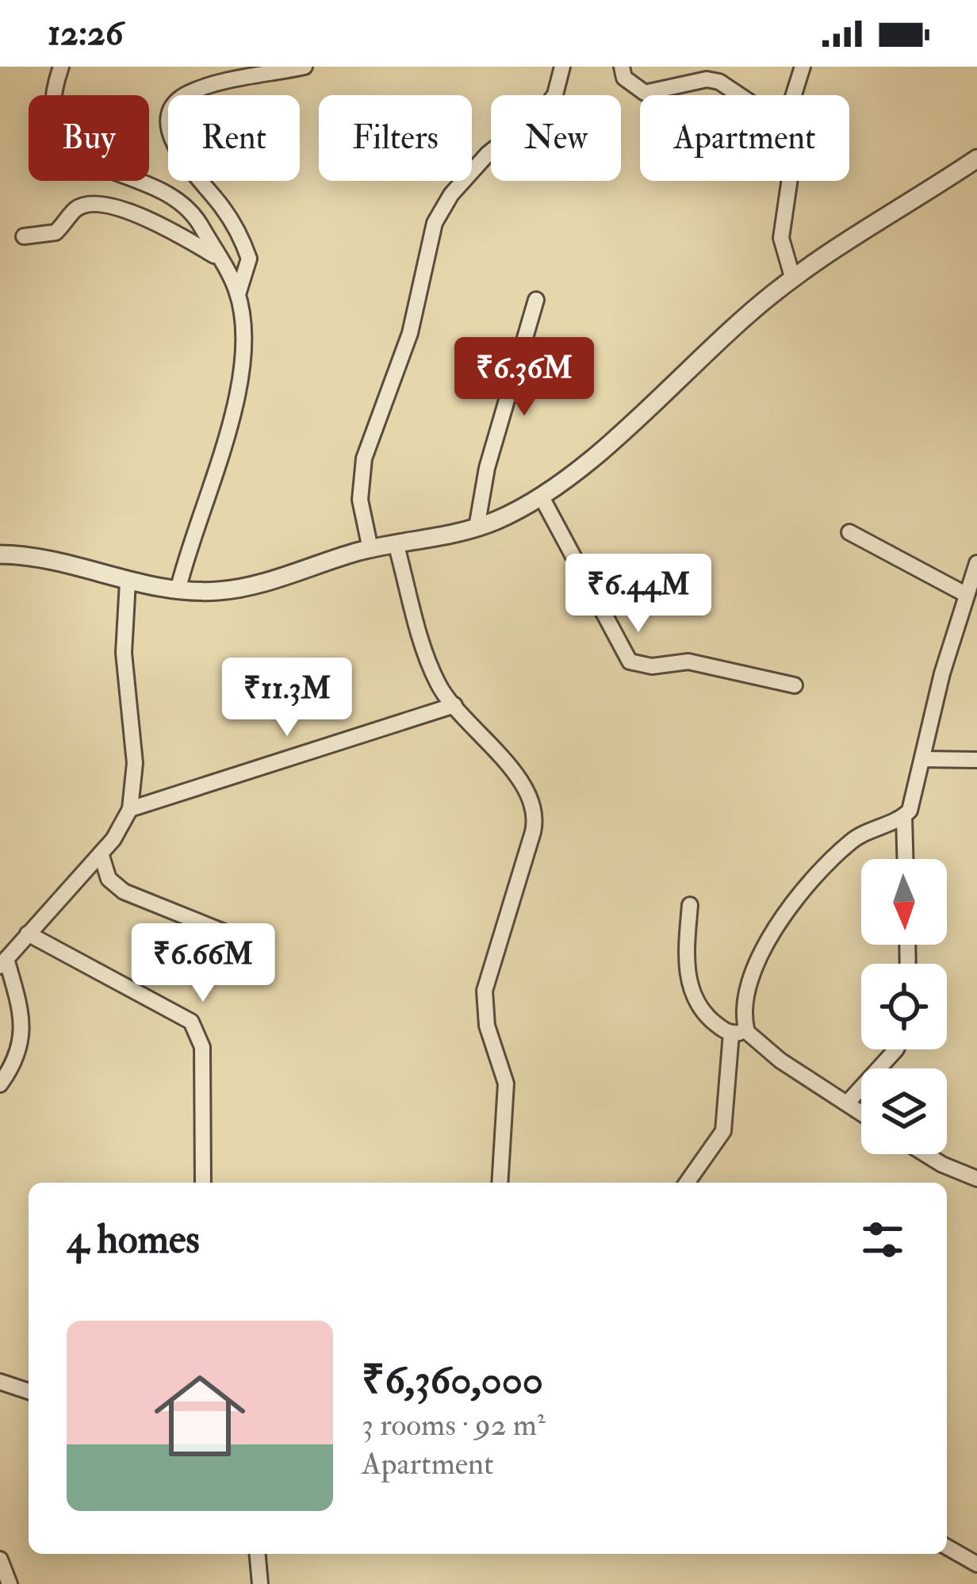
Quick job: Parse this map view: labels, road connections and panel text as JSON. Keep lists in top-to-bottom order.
{
  "north": "bottom",
  "page": {
    "status": "12:26",
    "chip": [
      "Buy",
      "Rent",
      "Filters",
      "New",
      "Apartment"
    ],
    "price": [
      "₹6.36M",
      "₹6.44M",
      "₹11.3M",
      "₹6.66M"
    ],
    "heading": "4 homes",
    "list": [
      {
        "name": "₹6,360,000",
        "note": "3 rooms · 92 m² · Apartment"
      }
    ]
  }
}
